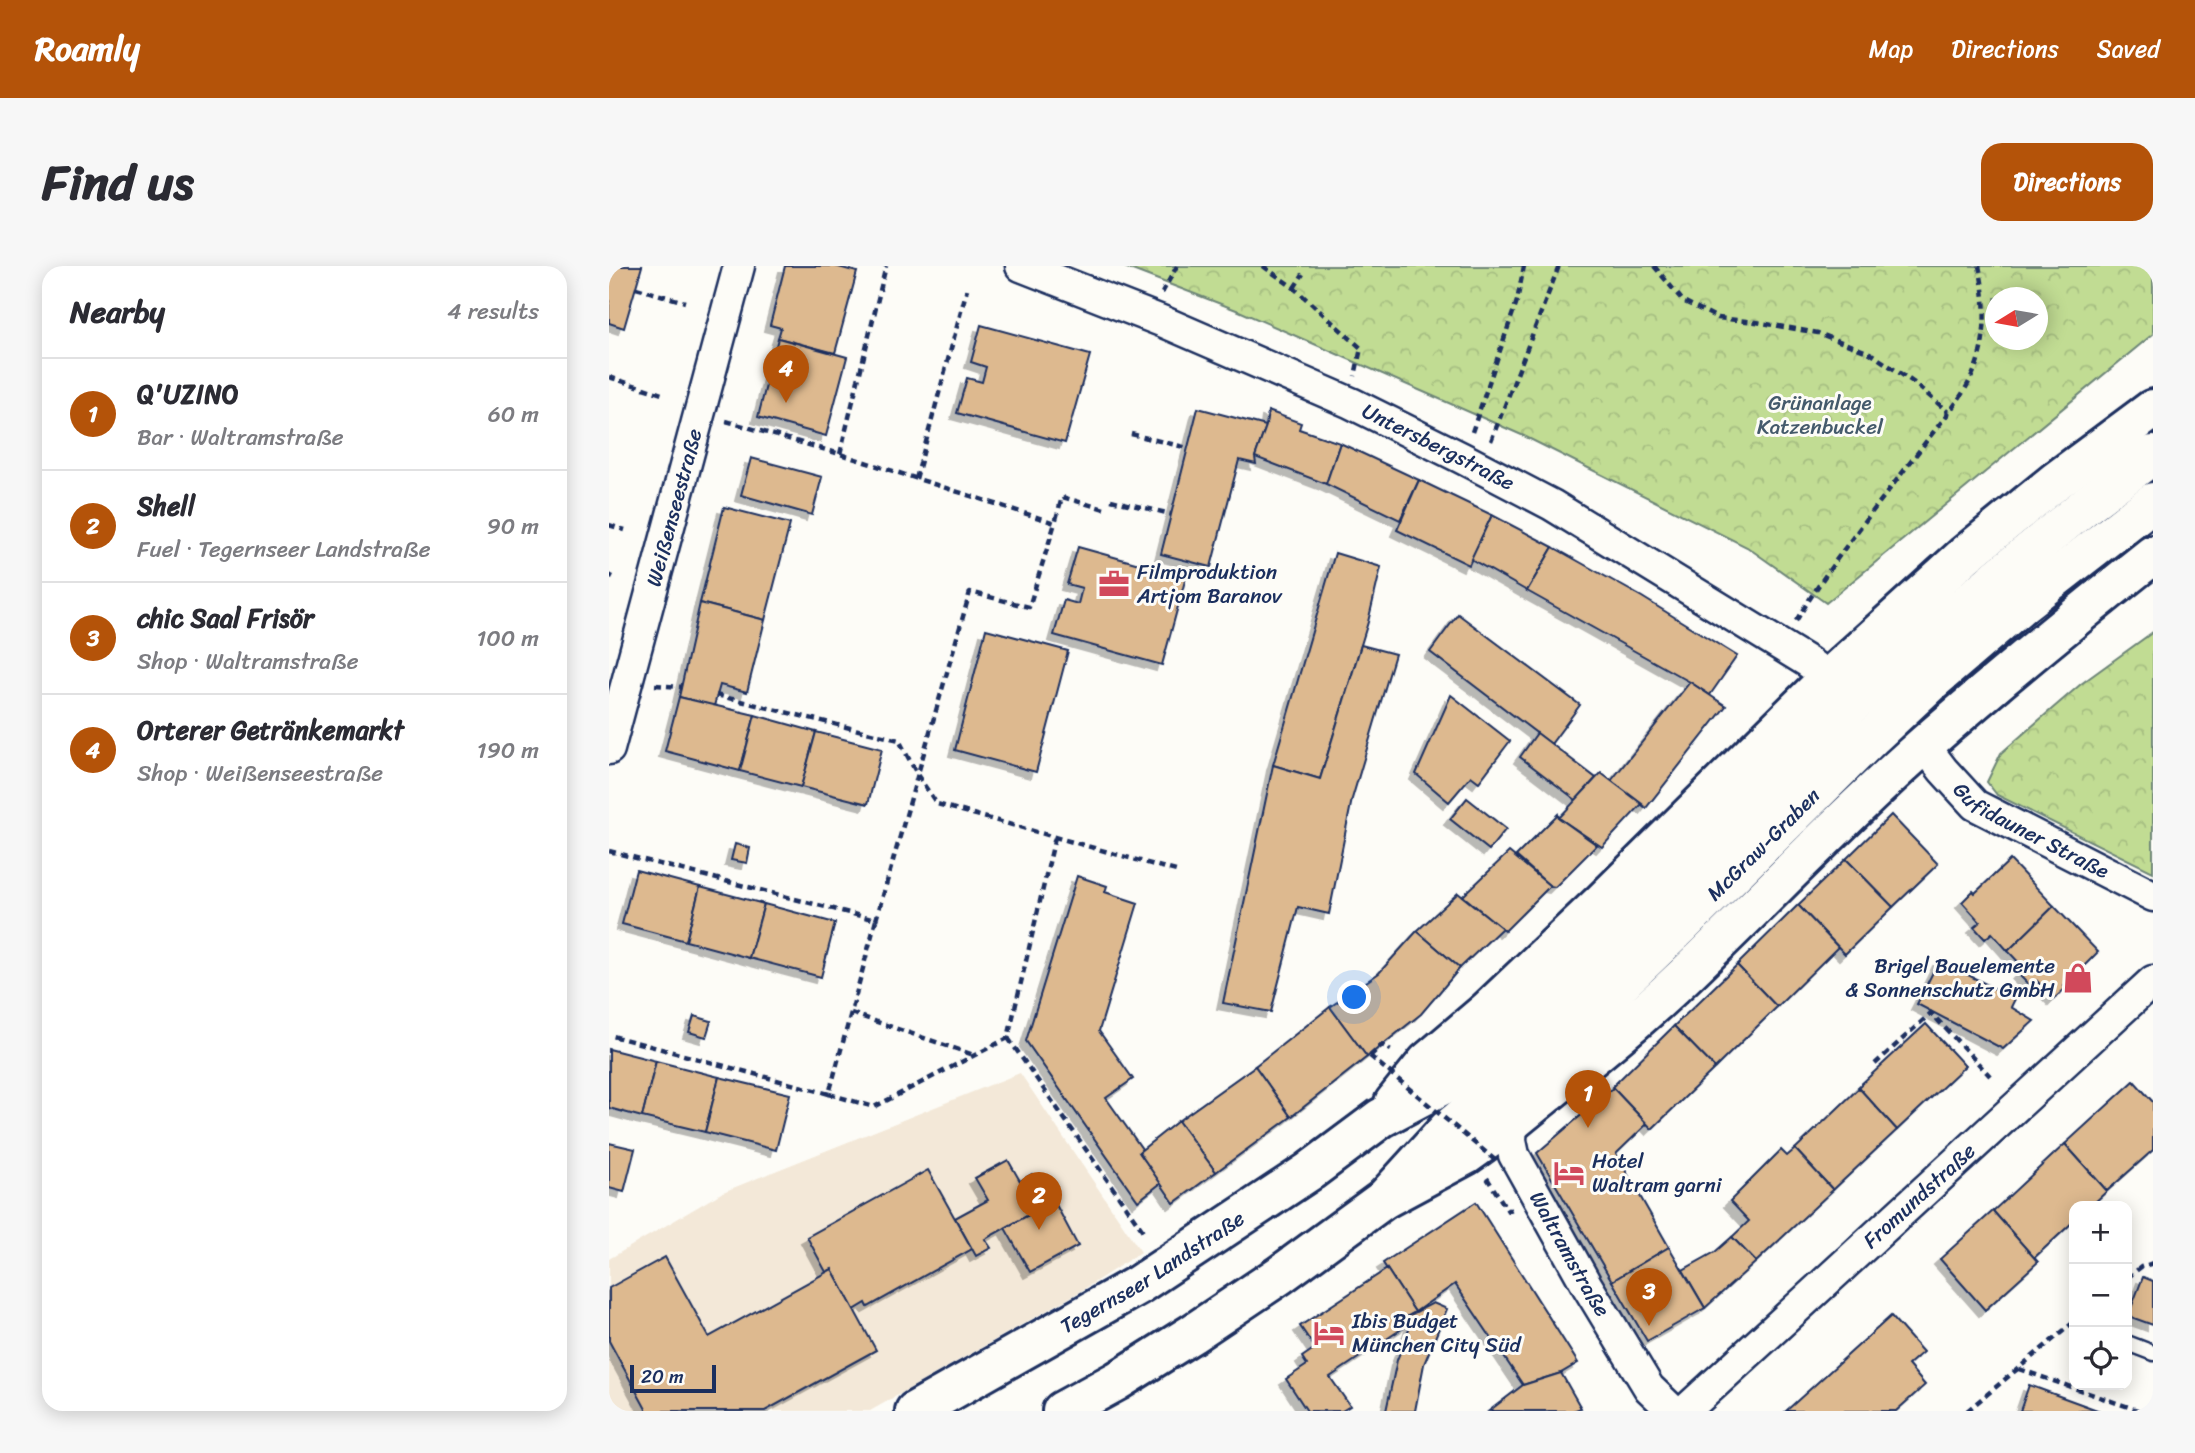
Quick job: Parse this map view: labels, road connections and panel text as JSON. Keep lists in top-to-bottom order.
{
  "streets": {
    "main road": ["McGraw-Graben", "Tegernseer Landstraße"],
    "street": [
      "Untersbergstraße",
      "Weißenseestraße",
      "Gufidauner Straße",
      "Fromundstraße",
      "Waltramstraße"
    ]
  },
  "crossings": [
    ["McGraw-Graben", "Tegernseer Landstraße"]
  ],
  "parks": ["Grünanlage Katzenbuckel"],
  "places": {
    "office": ["Filmproduktion Artjom Baranov"],
    "shop": ["Brigel Bauelemente & Sonnenschutz GmbH"],
    "hotel": ["Hotel Waltram garni", "Ibis Budget München City Süd"]
  },
  "scale_bar": "20 m",
  "north": "left",
  "page": {
    "header": "Roamly",
    "nav": ["Map", "Directions", "Saved"],
    "title": "Find us",
    "buttons": "Directions",
    "heading": ["Nearby", "4 results"],
    "pins": [
      "4",
      "1",
      "2",
      "3"
    ],
    "list": [
      {
        "mark": "1",
        "name": "Q'UZINO",
        "note": "Bar · Waltramstraße",
        "value": "60 m"
      },
      {
        "mark": "2",
        "name": "Shell",
        "note": "Fuel · Tegernseer Landstraße",
        "value": "90 m"
      },
      {
        "mark": "3",
        "name": "chic Saal Frisör",
        "note": "Shop · Waltramstraße",
        "value": "100 m"
      },
      {
        "mark": "4",
        "name": "Orterer Getränkemarkt",
        "note": "Shop · Weißenseestraße",
        "value": "190 m"
      }
    ],
    "map_buttons": ["+", "−"],
    "scale": "20 m"
  }
}
